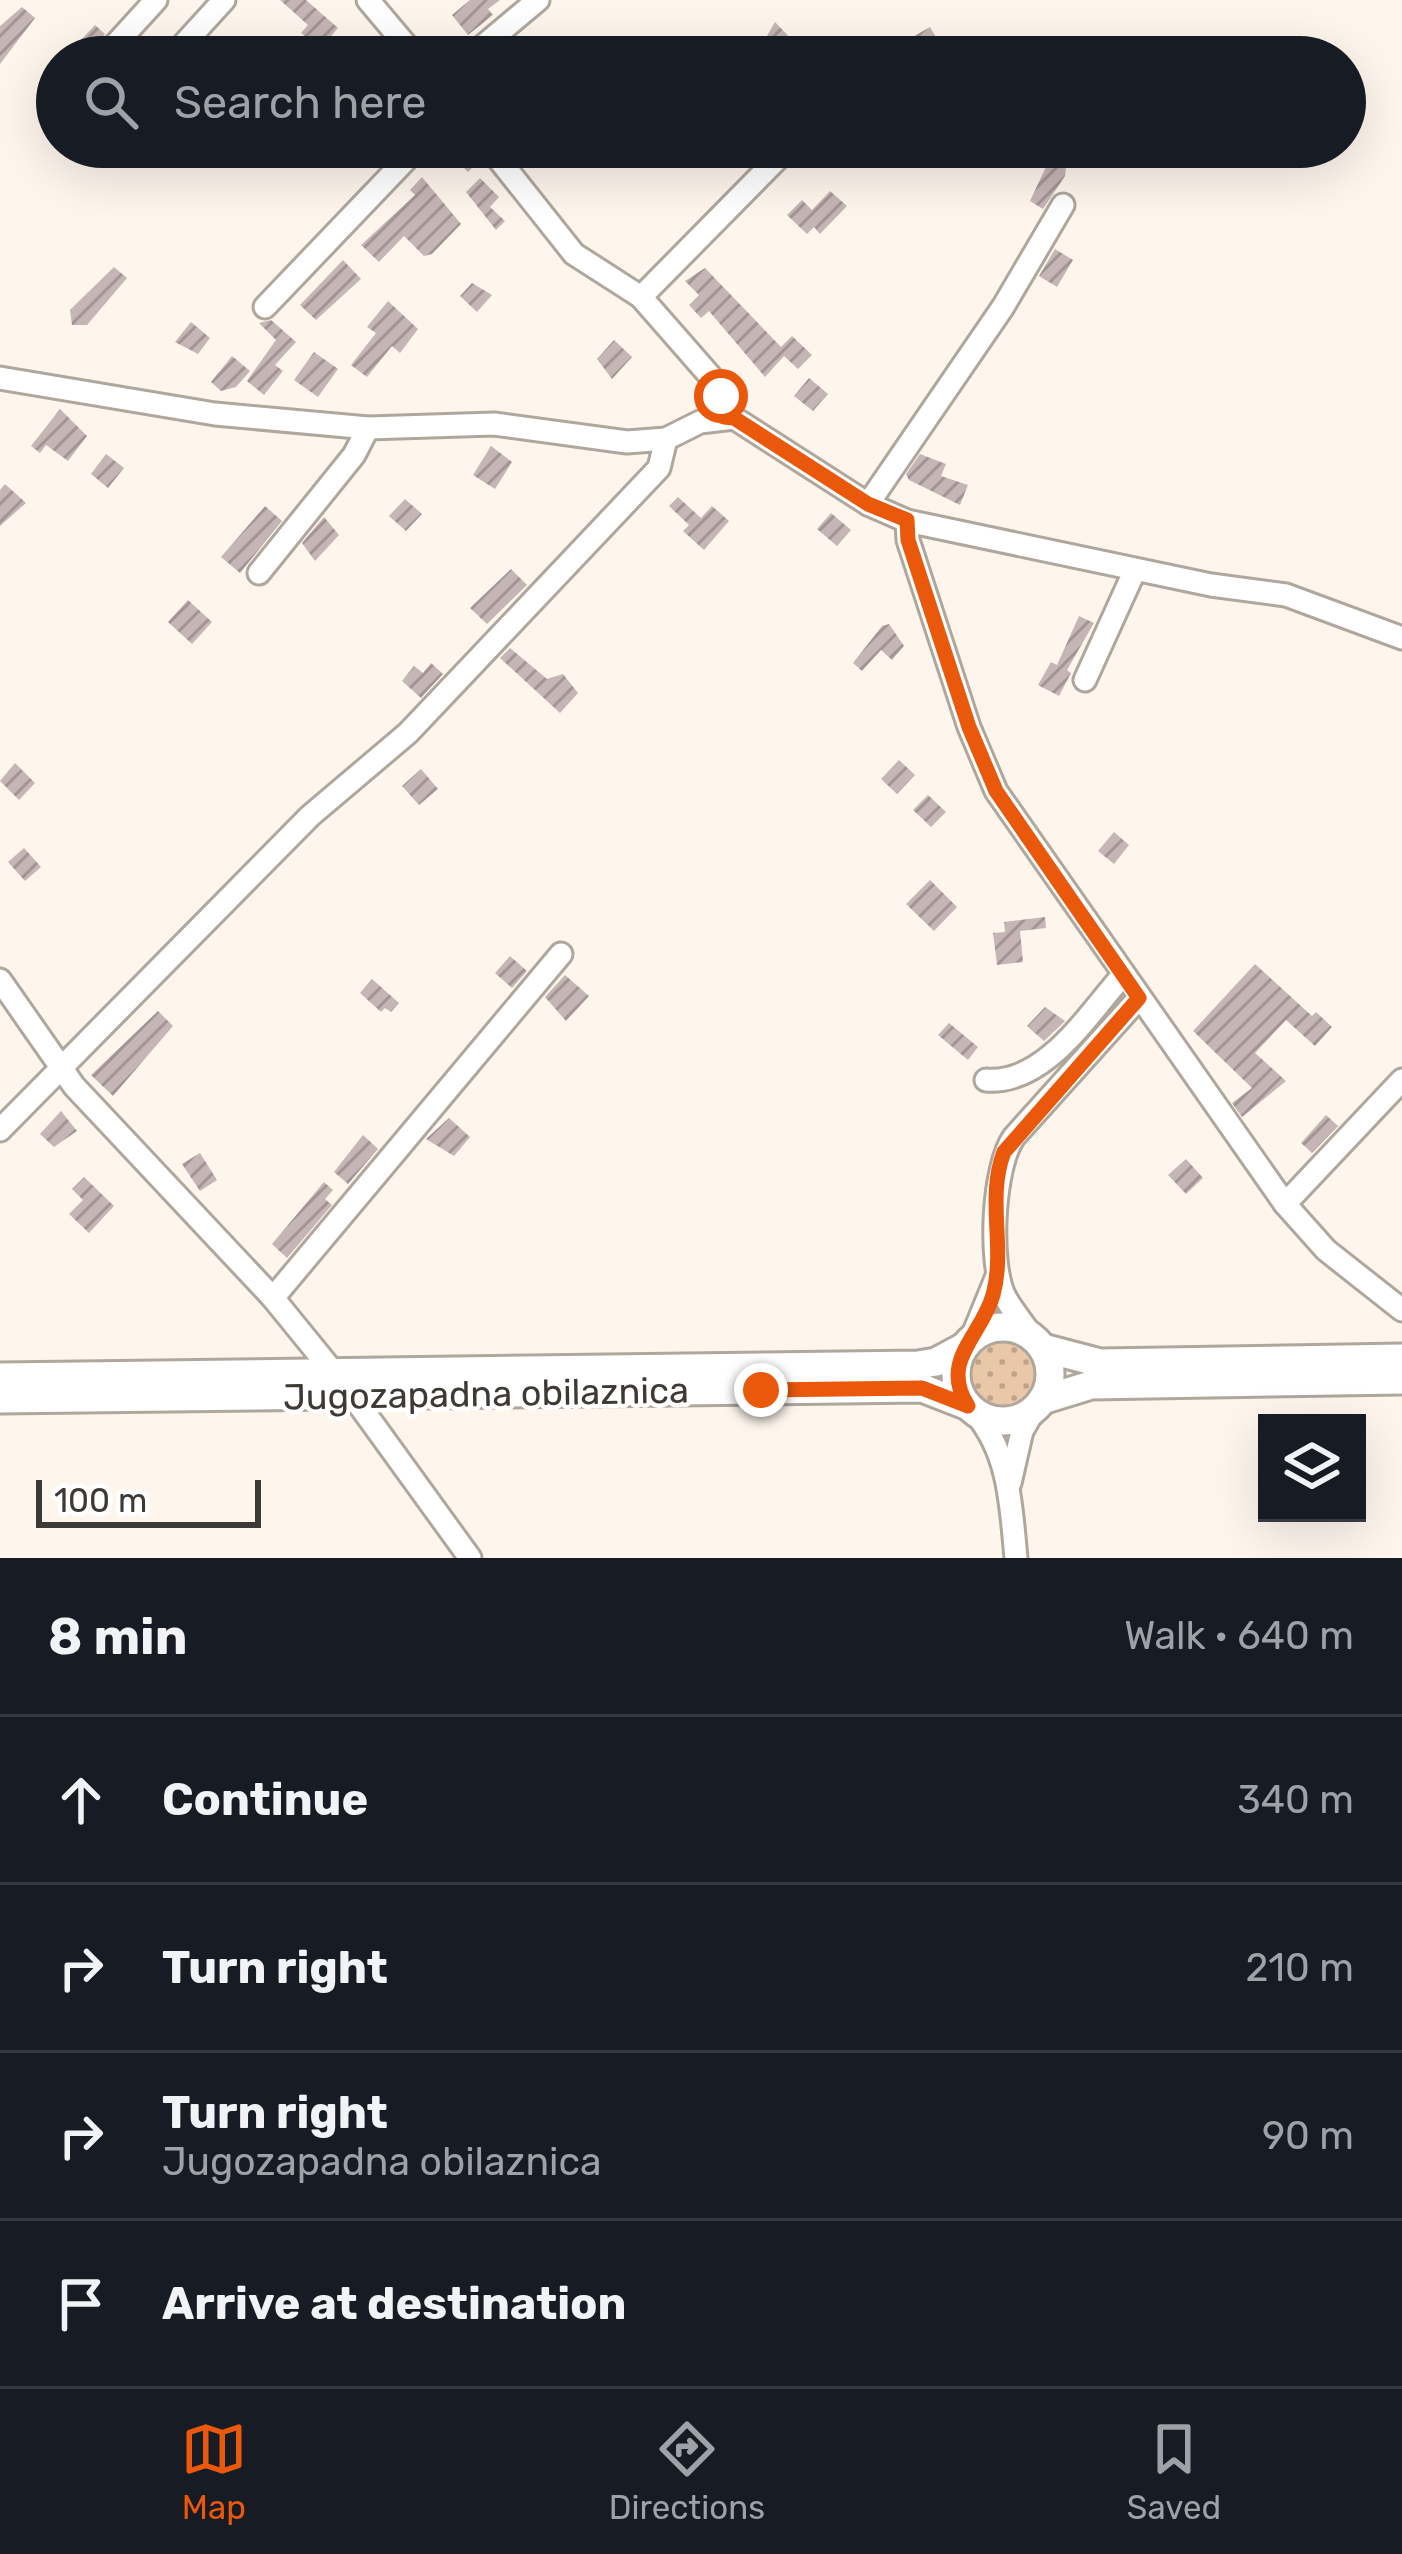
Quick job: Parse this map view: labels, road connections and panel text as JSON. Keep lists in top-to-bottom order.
{
  "streets": {
    "main road": ["Jugozapadna obilaznica"]
  },
  "scale_bar": "100 m",
  "page": {
    "search": "Search here",
    "scale": "100 m",
    "heading": ["8 min", "Walk · 640 m"],
    "list": [
      ["Continue", "340 m"],
      ["Turn right", "210 m"],
      ["Turn right", "Jugozapadna obilaznica", "90 m"],
      "Arrive at destination"
    ],
    "nav": ["Map", "Directions", "Saved"]
  }
}
